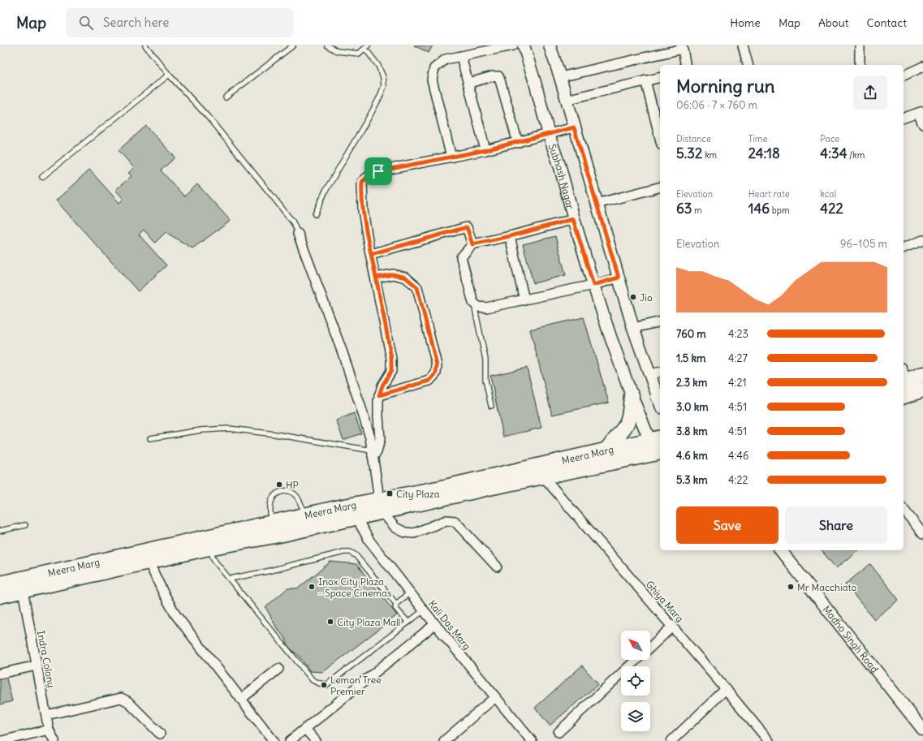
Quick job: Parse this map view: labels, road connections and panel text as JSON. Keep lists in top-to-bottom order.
{
  "streets": {
    "main road": ["Meera Marg"],
    "street": [
      "Subhash Nagar",
      "Ghiya Marg",
      "Kali Das Marg",
      "Madho Singh Road",
      "Indra Colony"
    ]
  },
  "crossings": [
    ["Subhash Nagar", "Meera Marg"],
    ["Meera Marg", "Ghiya Marg"],
    ["Meera Marg", "Kali Das Marg"],
    ["Meera Marg", "Indra Colony"]
  ],
  "places": {
    "other": [
      "Jio",
      "HP",
      "Inox City Plaza - Space Cinemas",
      "Mr Macchiato",
      "City Plaza Mall",
      "Lemon Tree Premier"
    ],
    "transit": ["City Plaza"]
  },
  "north": "top left",
  "page": {
    "header": "Map",
    "search": "Search here",
    "nav": [
      "Home",
      "Map",
      "About",
      "Contact"
    ],
    "heading": ["Morning run", "06:06 · 7 × 760 m"],
    "stats": [
      ["Distance", "5.32 km"],
      ["Time", "24:18"],
      ["Pace", "4:34 /km"],
      ["Elevation", "63 m"],
      ["Heart rate", "146 bpm"],
      ["kcal", "422"]
    ],
    "chart": ["Elevation", "96–105 m"],
    "list": [
      {
        "name": "760 m",
        "note": "4:23"
      },
      {
        "name": "1.5 km",
        "note": "4:27"
      },
      {
        "name": "2.3 km",
        "note": "4:21"
      },
      {
        "name": "3.0 km",
        "note": "4:51"
      },
      {
        "name": "3.8 km",
        "note": "4:51"
      },
      {
        "name": "4.6 km",
        "note": "4:46"
      },
      {
        "name": "5.3 km",
        "note": "4:22"
      }
    ],
    "buttons": ["Save", "Share"]
  }
}
